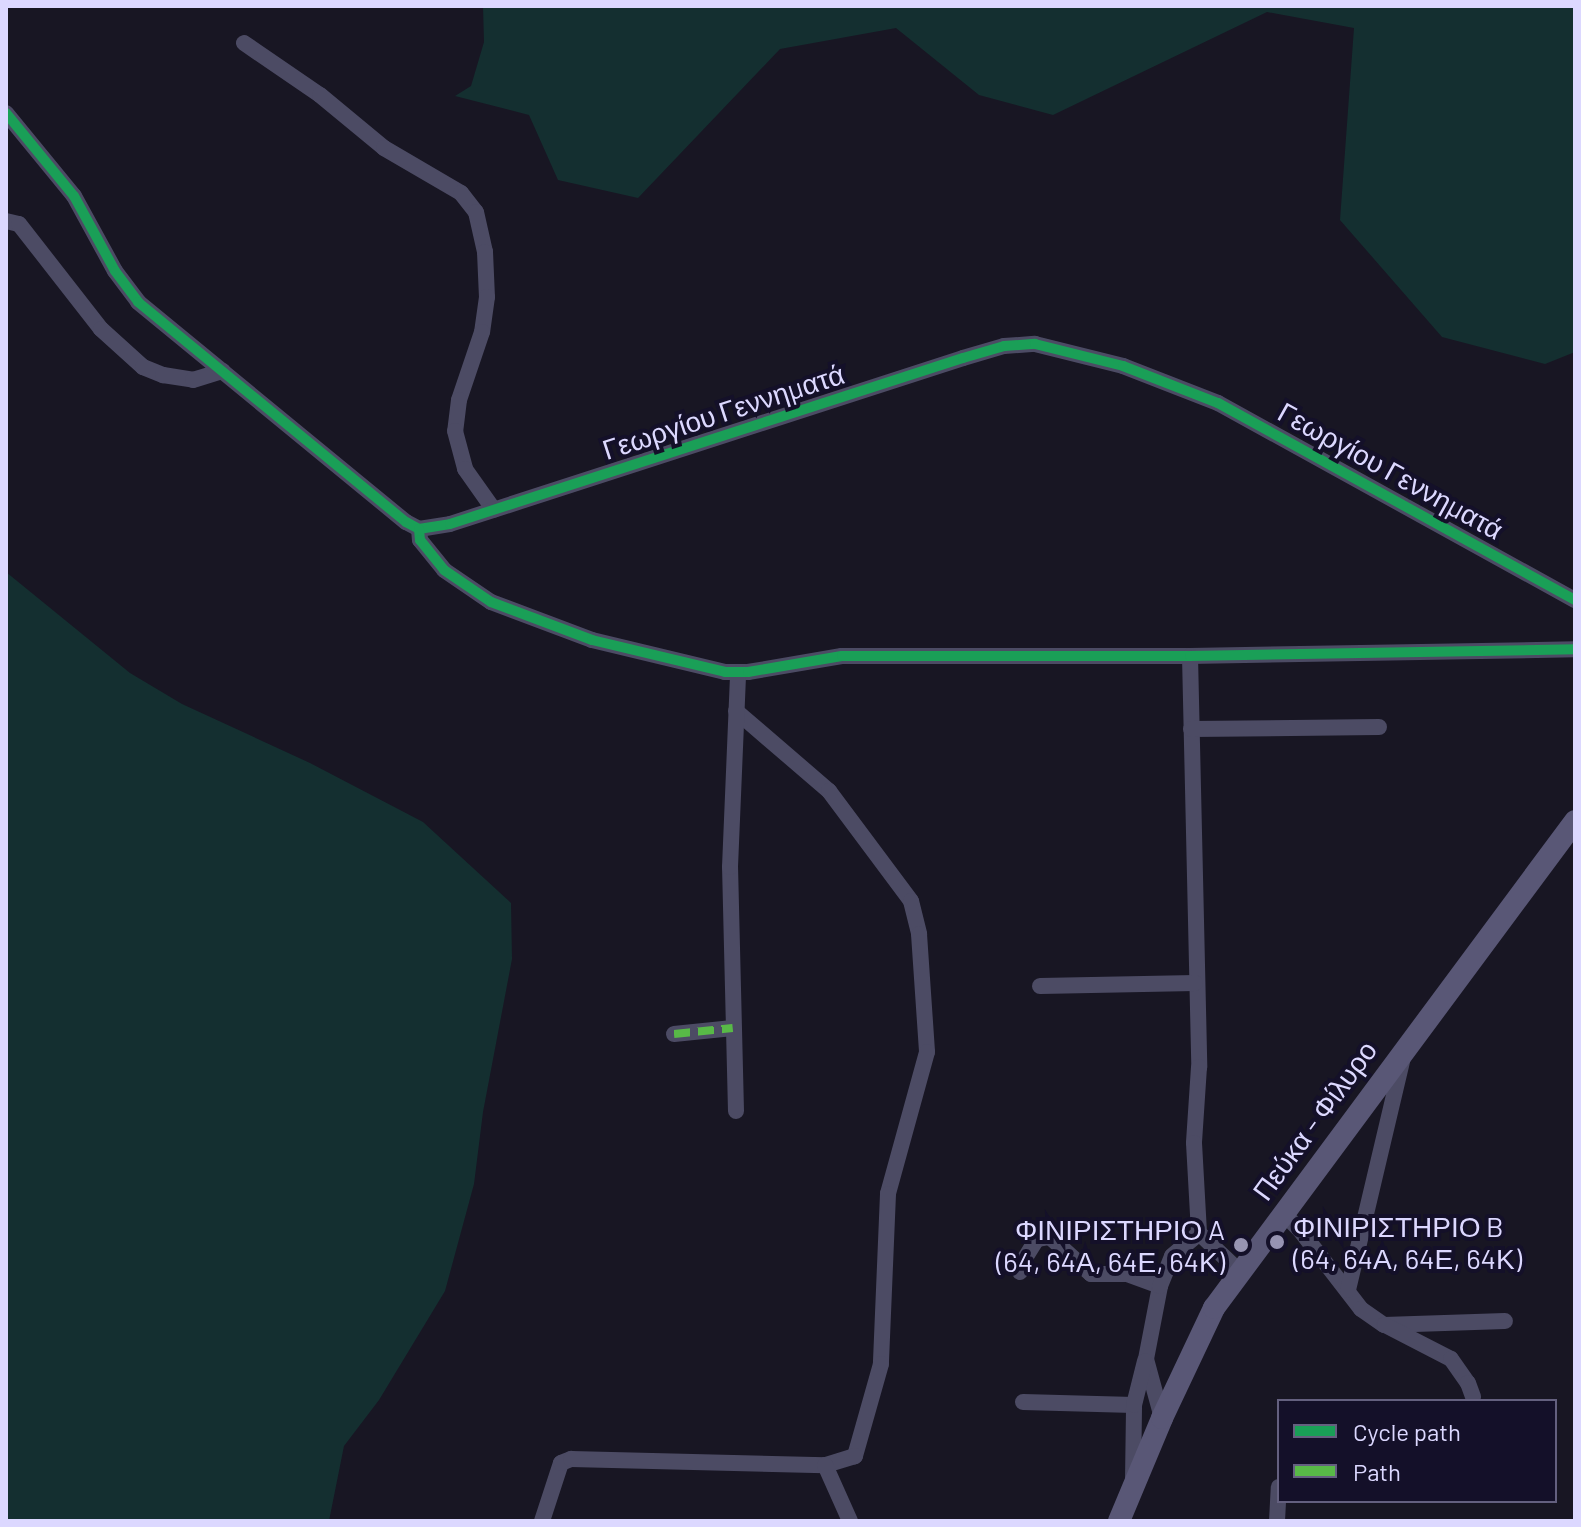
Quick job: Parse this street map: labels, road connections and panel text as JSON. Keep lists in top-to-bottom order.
{
  "streets": {
    "main road": ["Πεύκα - Φίλυρο"],
    "street": ["Γεωργίου Γεννηματά"]
  },
  "places": ["ΦΙΝΙΡΙΣΤΗΡΙΟ B (64, 64Α, 64Ε, 64Κ)", "ΦΙΝΙΡΙΣΤΗΡΙΟ A (64, 64Α, 64Ε, 64Κ)"],
  "legend": ["Cycle path", "Path"]
}
